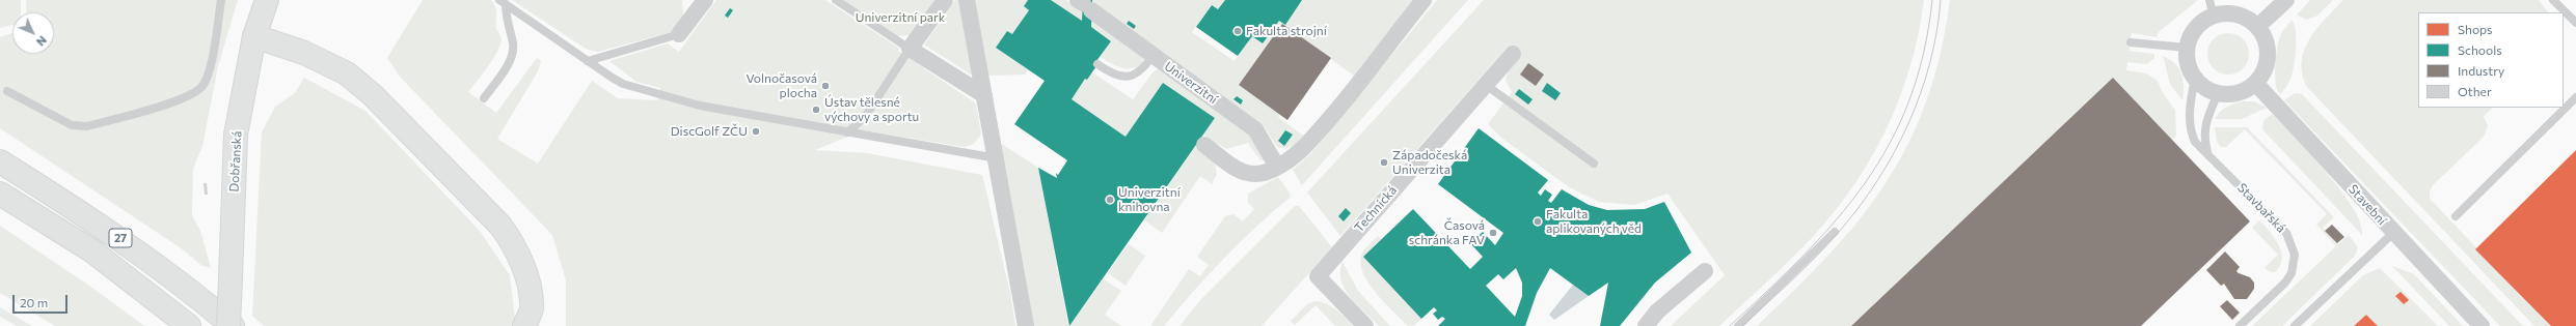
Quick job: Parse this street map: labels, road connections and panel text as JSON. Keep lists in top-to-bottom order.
{
  "streets": {
    "main road": ["Dobřanská", "27"],
    "street": ["Univerzitní", "Stavební", "Technická"],
    "lane": ["Stavbařská"]
  },
  "crossings": [
    ["Stavební", "Stavbařská"]
  ],
  "parks": ["Univerzitní park"],
  "places": [
    "Fakulta strojní",
    "Volnočasová plocha",
    "Ústav tělesné výchovy a sportu",
    "DiscGolf ZČU",
    "Západočeská Univerzita",
    "Univerzitní knihovna",
    "Fakulta aplikovaných věd",
    "Časová schránka FAV"
  ],
  "legend": [
    "Shops",
    "Schools",
    "Industry",
    "Other"
  ],
  "scale_bar": "20 m",
  "north": "bottom right"
}
